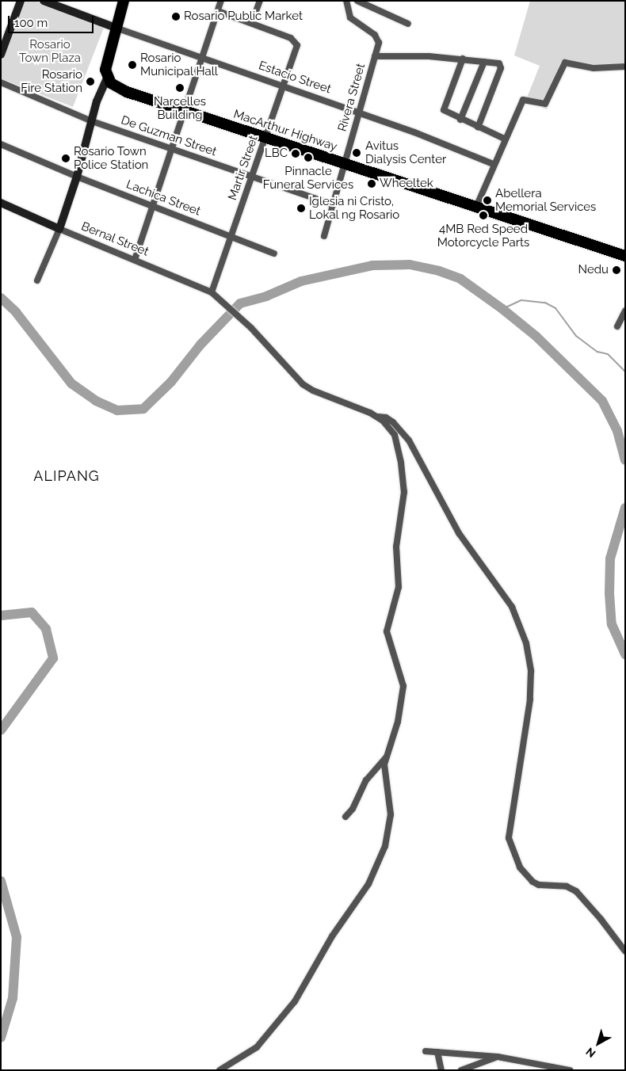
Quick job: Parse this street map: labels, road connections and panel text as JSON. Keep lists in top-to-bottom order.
{
  "streets": {
    "highway": ["MacArthur Highway"],
    "main road": ["Estacio Street", "Bernal Street"],
    "street": [
      "Rivera Street",
      "De Guzman Street",
      "Martir Street",
      "Lachica Street"
    ]
  },
  "crossings": [
    ["Estacio Street", "Rivera Street"],
    ["Estacio Street", "Martir Street"],
    ["Rivera Street", "MacArthur Highway"],
    ["Rivera Street", "De Guzman Street"],
    ["MacArthur Highway", "Martir Street"],
    ["De Guzman Street", "Martir Street"],
    ["Martir Street", "Lachica Street"],
    ["Martir Street", "Bernal Street"]
  ],
  "districts": ["ALIPANG"],
  "parks": ["Rosario Town Plaza"],
  "places": [
    "Rosario Public Market",
    "Rosario Municipal Hall",
    "Rosario Fire Station",
    "Narcelles Building",
    "Avitus Dialysis Center",
    "LBC",
    "Pinnacle Funeral Services",
    "Rosario Town Police Station",
    "Wheeltek",
    "Abellera Memorial Services",
    "Iglesia ni Cristo, Lokal ng Rosario",
    "4MB Red Speed Motorcycle Parts",
    "Nedu"
  ],
  "scale_bar": "100 m",
  "north": "bottom left"
}
